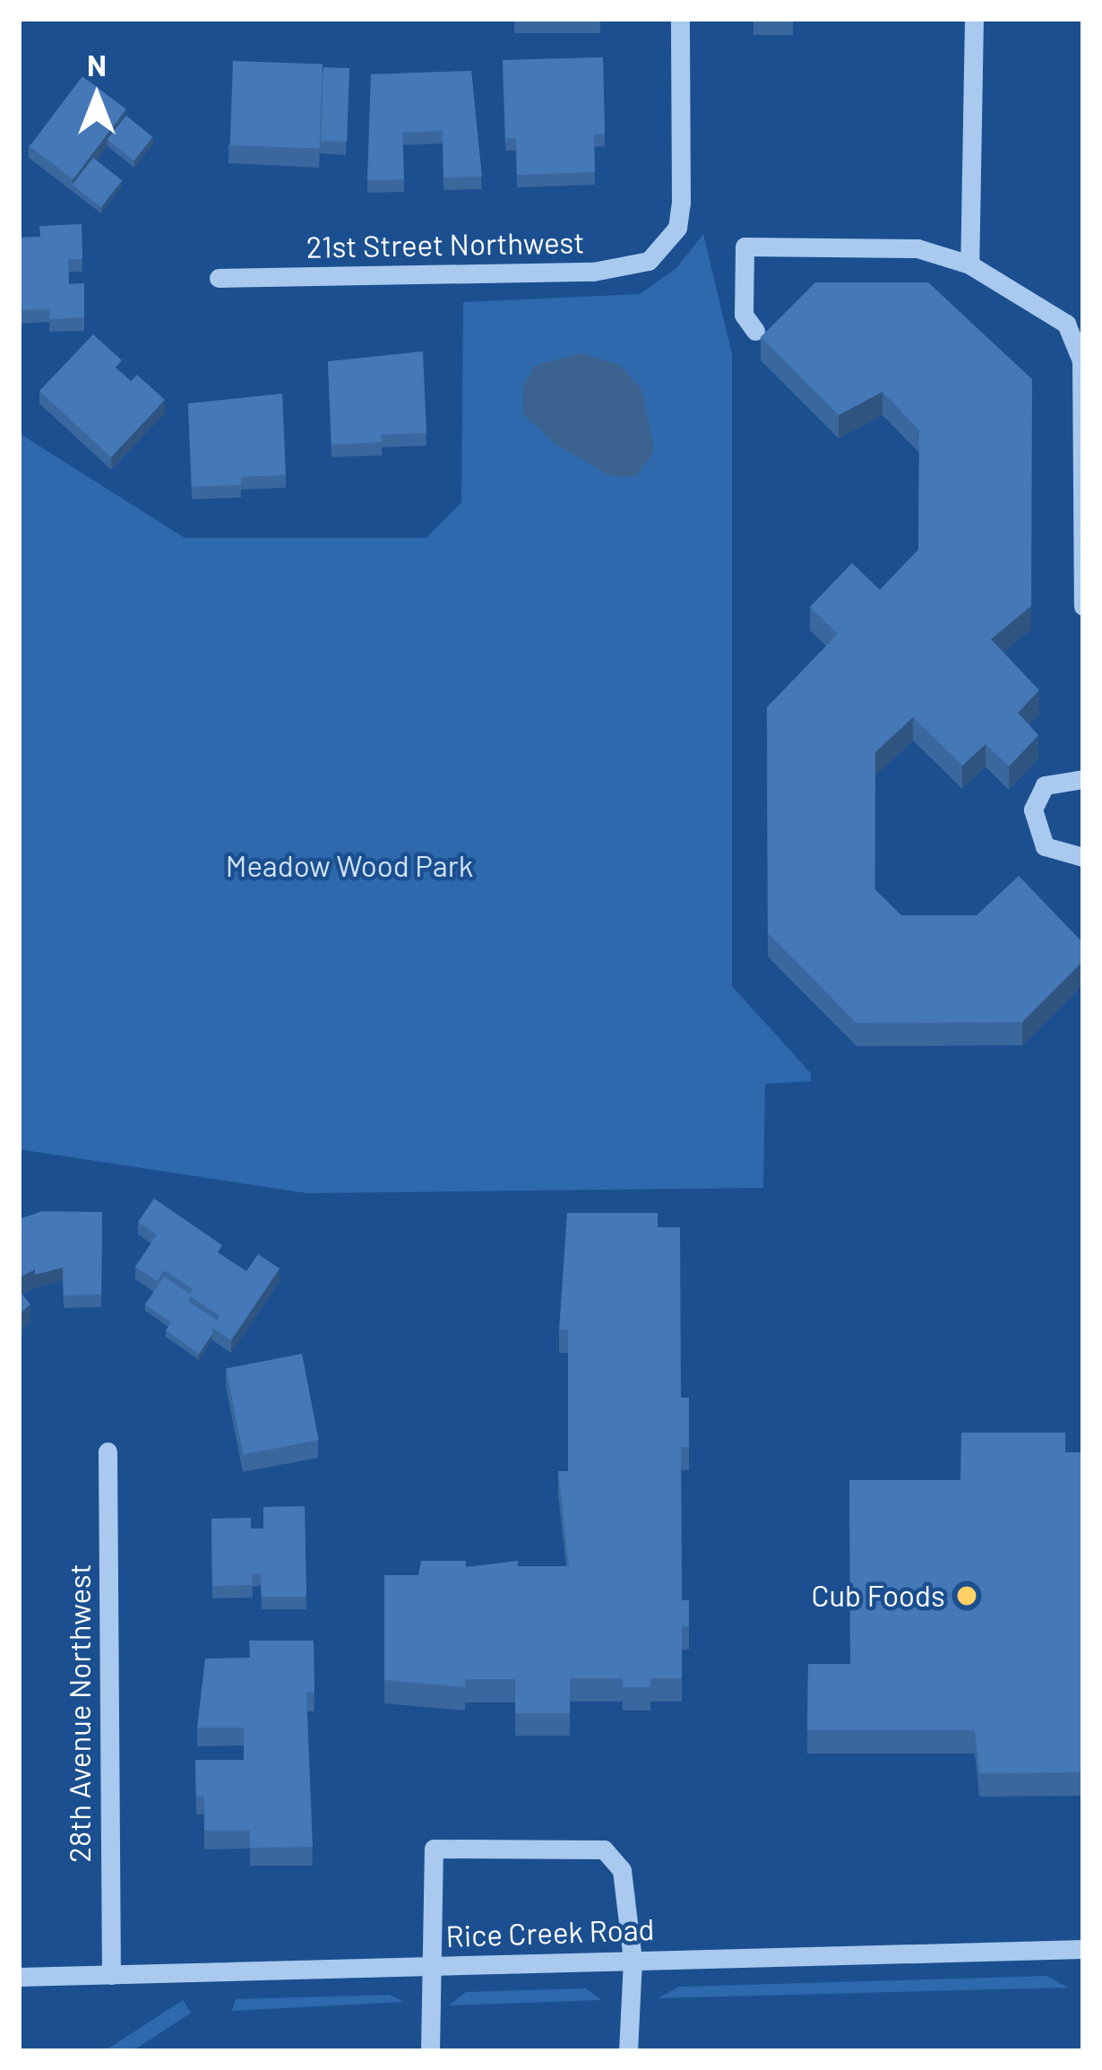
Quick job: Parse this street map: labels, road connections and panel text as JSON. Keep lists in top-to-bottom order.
{
  "streets": {
    "street": ["21st Street Northwest", "28th Avenue Northwest", "Rice Creek Road"]
  },
  "crossings": [
    ["28th Avenue Northwest", "Rice Creek Road"]
  ],
  "parks": ["Meadow Wood Park"],
  "places": ["Cub Foods"],
  "north": "top"
}
